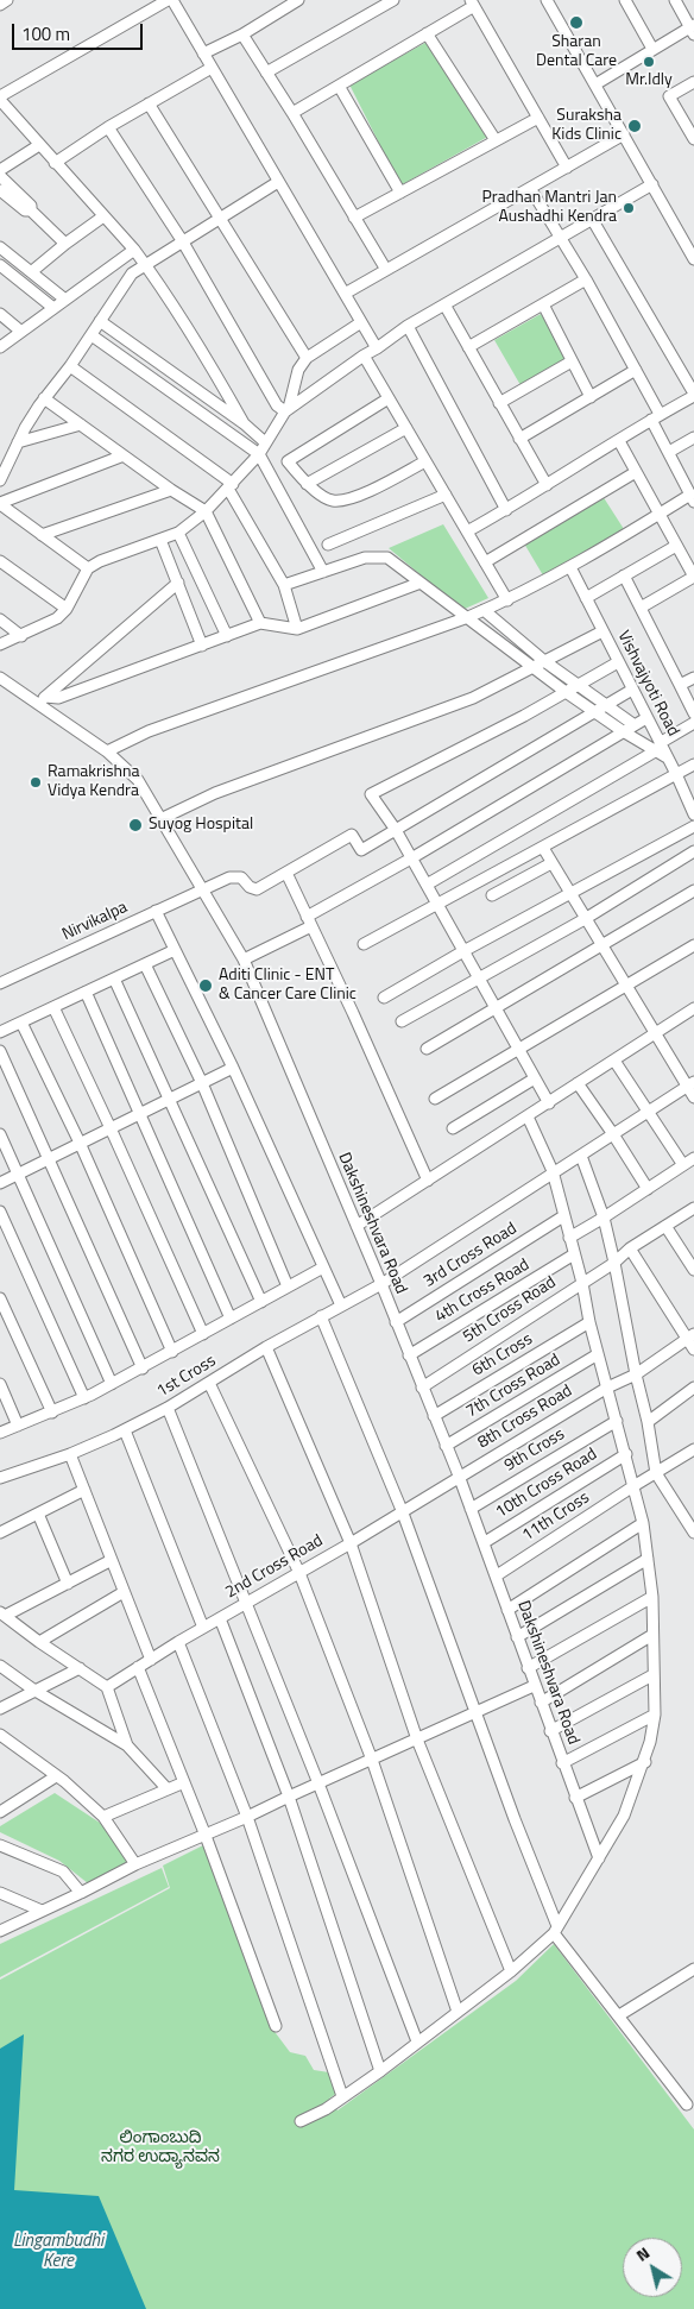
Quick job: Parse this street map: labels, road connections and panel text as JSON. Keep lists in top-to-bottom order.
{
  "streets": {
    "street": [
      "Vishvajyoti Road",
      "Nirvikalpa",
      "Dakshineshvara Road",
      "3rd Cross Road",
      "4th Cross Road",
      "5th Cross Road",
      "6th Cross",
      "1st Cross",
      "7th Cross Road",
      "8th Cross Road",
      "9th Cross",
      "10th Cross Road",
      "11th Cross",
      "2nd Cross Road"
    ]
  },
  "crossings": [
    ["Nirvikalpa", "Dakshineshvara Road"],
    ["Dakshineshvara Road", "3rd Cross Road"],
    ["Dakshineshvara Road", "4th Cross Road"],
    ["Dakshineshvara Road", "5th Cross Road"],
    ["Dakshineshvara Road", "6th Cross"],
    ["Dakshineshvara Road", "1st Cross"],
    ["Dakshineshvara Road", "7th Cross Road"],
    ["Dakshineshvara Road", "8th Cross Road"],
    ["Dakshineshvara Road", "9th Cross"],
    ["Dakshineshvara Road", "10th Cross Road"],
    ["Dakshineshvara Road", "11th Cross"],
    ["Dakshineshvara Road", "2nd Cross Road"],
    ["8th Cross Road", "2nd Cross Road"]
  ],
  "water": ["Lingambudhi Kere"],
  "parks": ["ಲಿಂಗಾಂಬುದಿ ನಗರ ಉದ್ಯಾನವನ"],
  "places": [
    "Sharan Dental Care",
    "Mr.Idly",
    "Suraksha Kids Clinic",
    "Pradhan Mantri Jan Aushadhi Kendra",
    "Ramakrishna Vidya Kendra",
    "Suyog Hospital",
    "Aditi Clinic - ENT & Cancer Care Clinic"
  ],
  "scale_bar": "100 m",
  "north": "top left"
}
